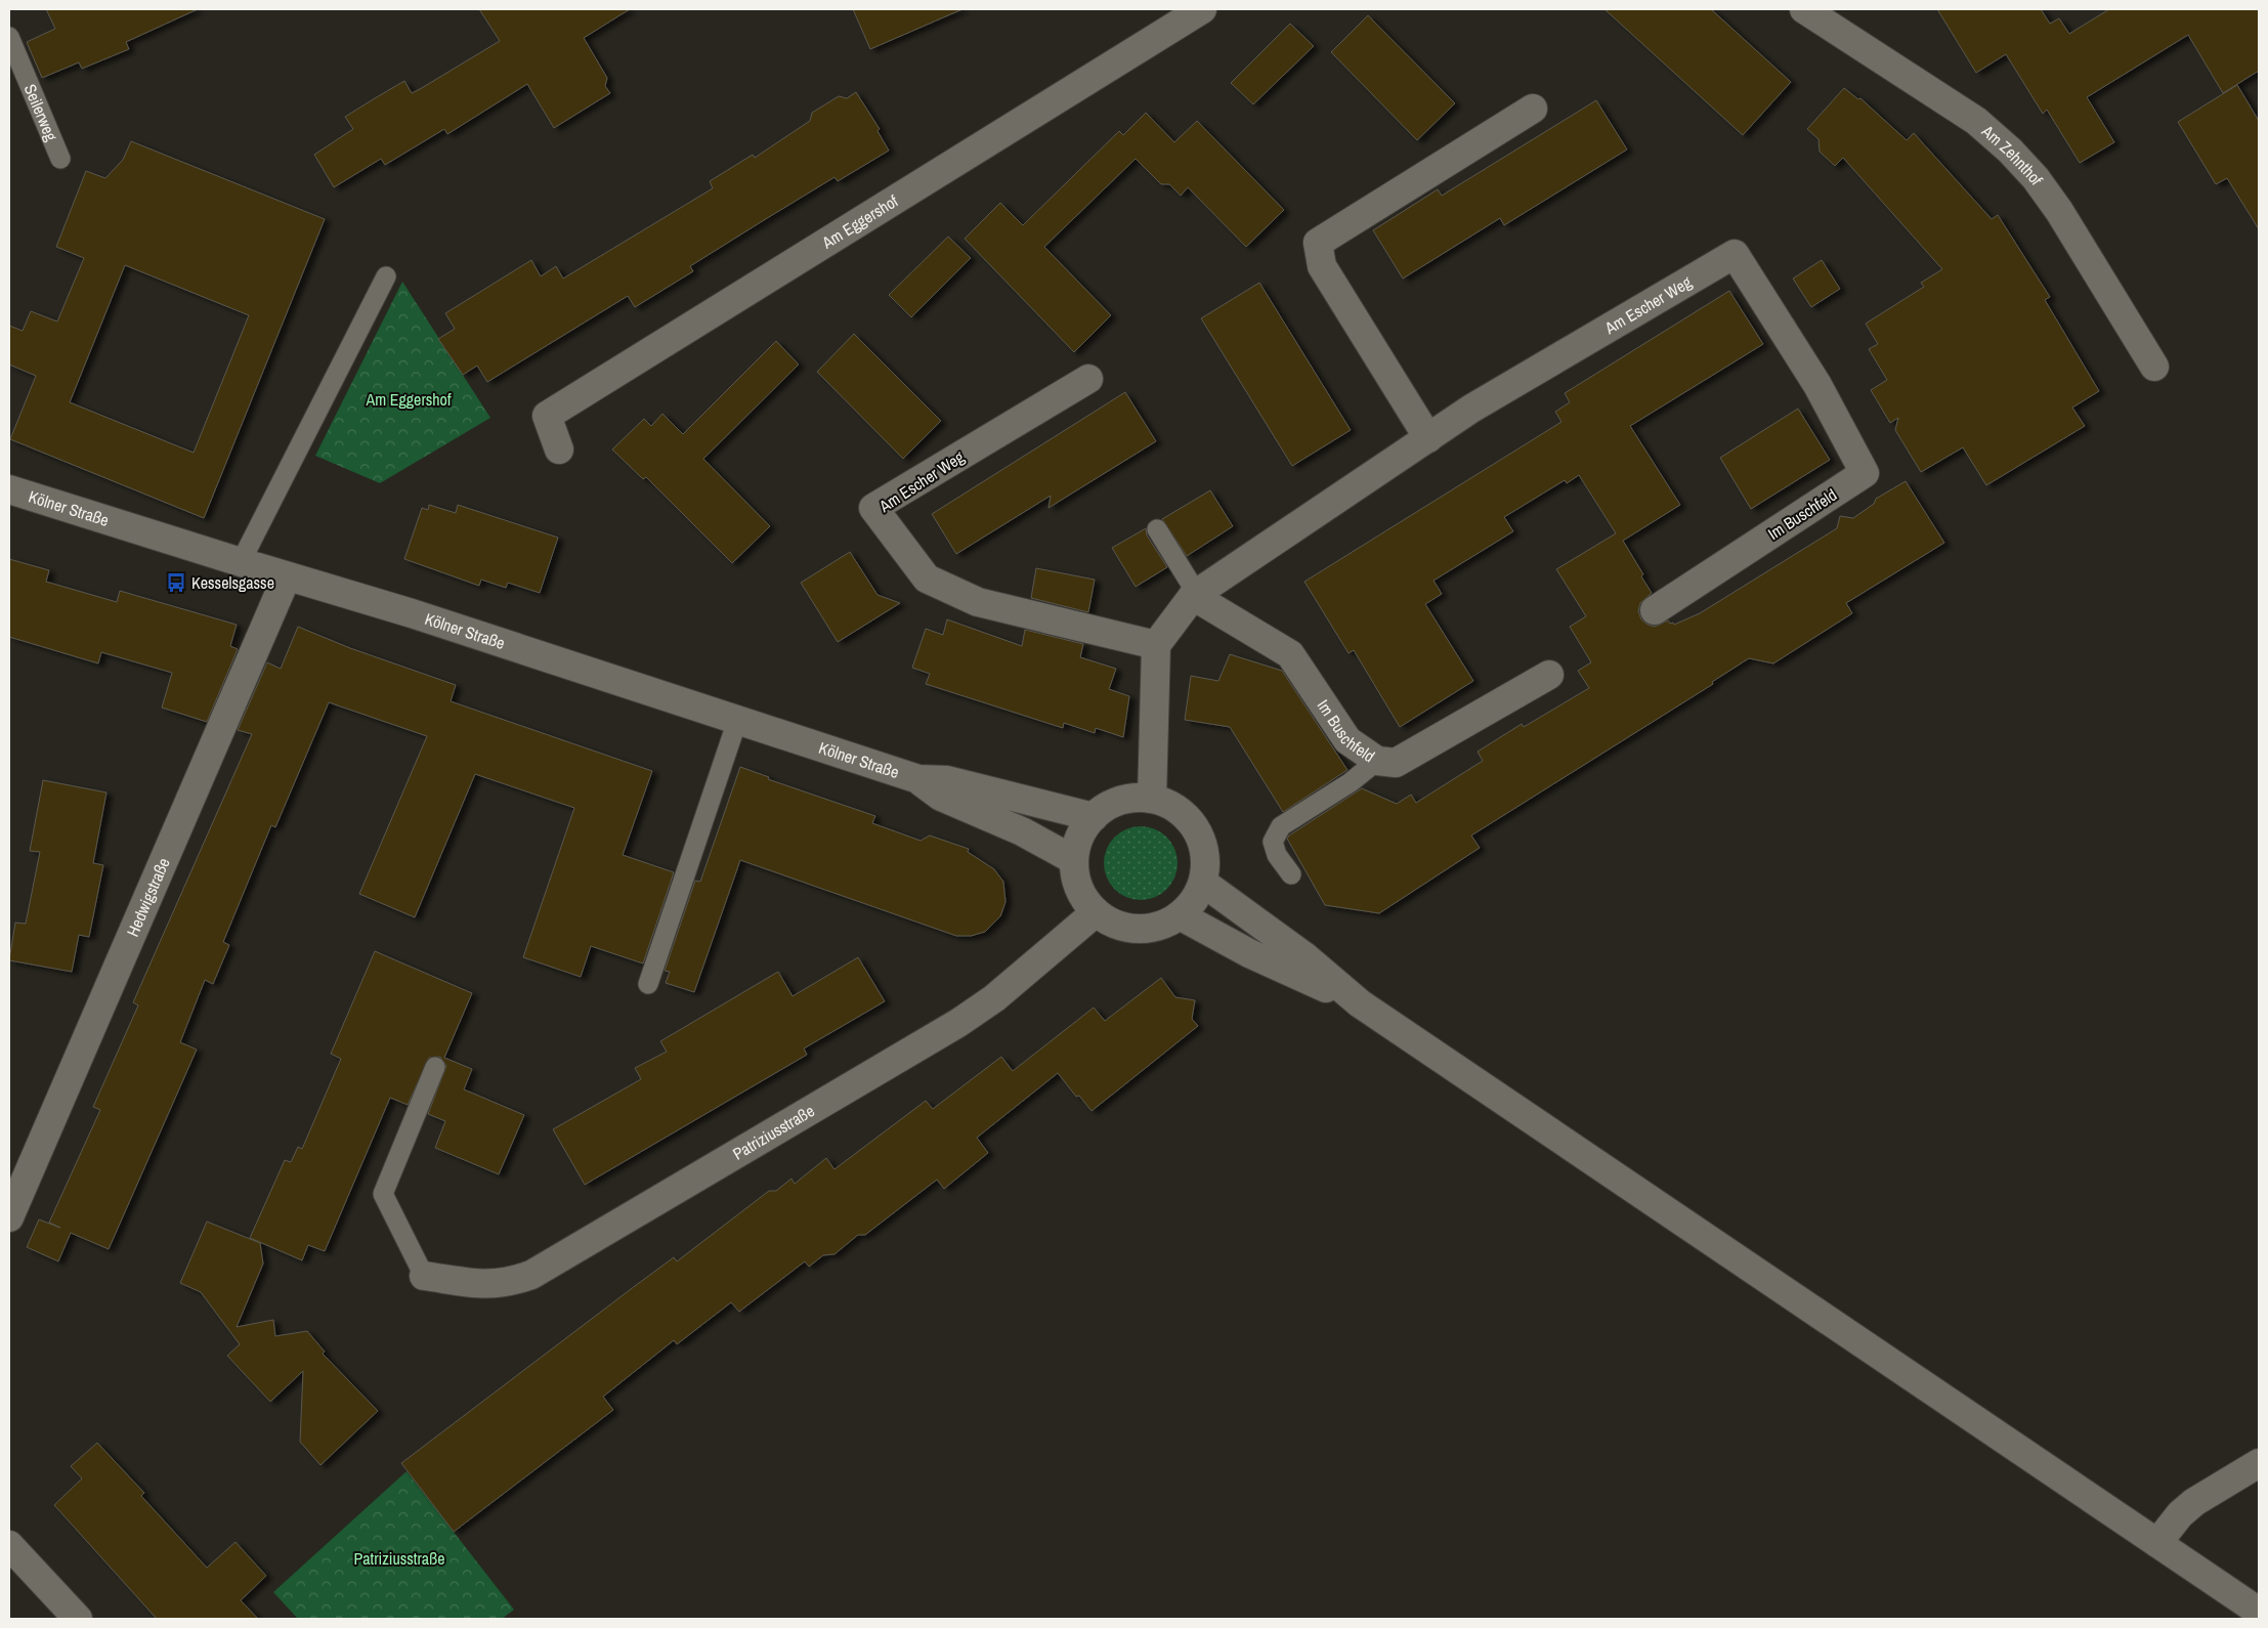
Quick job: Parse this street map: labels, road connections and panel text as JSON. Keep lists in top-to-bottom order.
{
  "streets": {
    "street": [
      "Am Zehnthof",
      "Am Eggershof",
      "Am Escher Weg",
      "Kölner Straße",
      "Im Buschfeld",
      "Hedwigstraße",
      "Patriziusstraße"
    ],
    "lane": ["Seilerweg"]
  },
  "crossings": [
    ["Am Escher Weg", "Im Buschfeld"],
    ["Kölner Straße", "Hedwigstraße"],
    ["Kölner Straße", "Patriziusstraße"]
  ],
  "parks": ["Am Eggershof", "Patriziusstraße"],
  "places": {
    "bus stop": ["Kesselsgasse"]
  }
}
